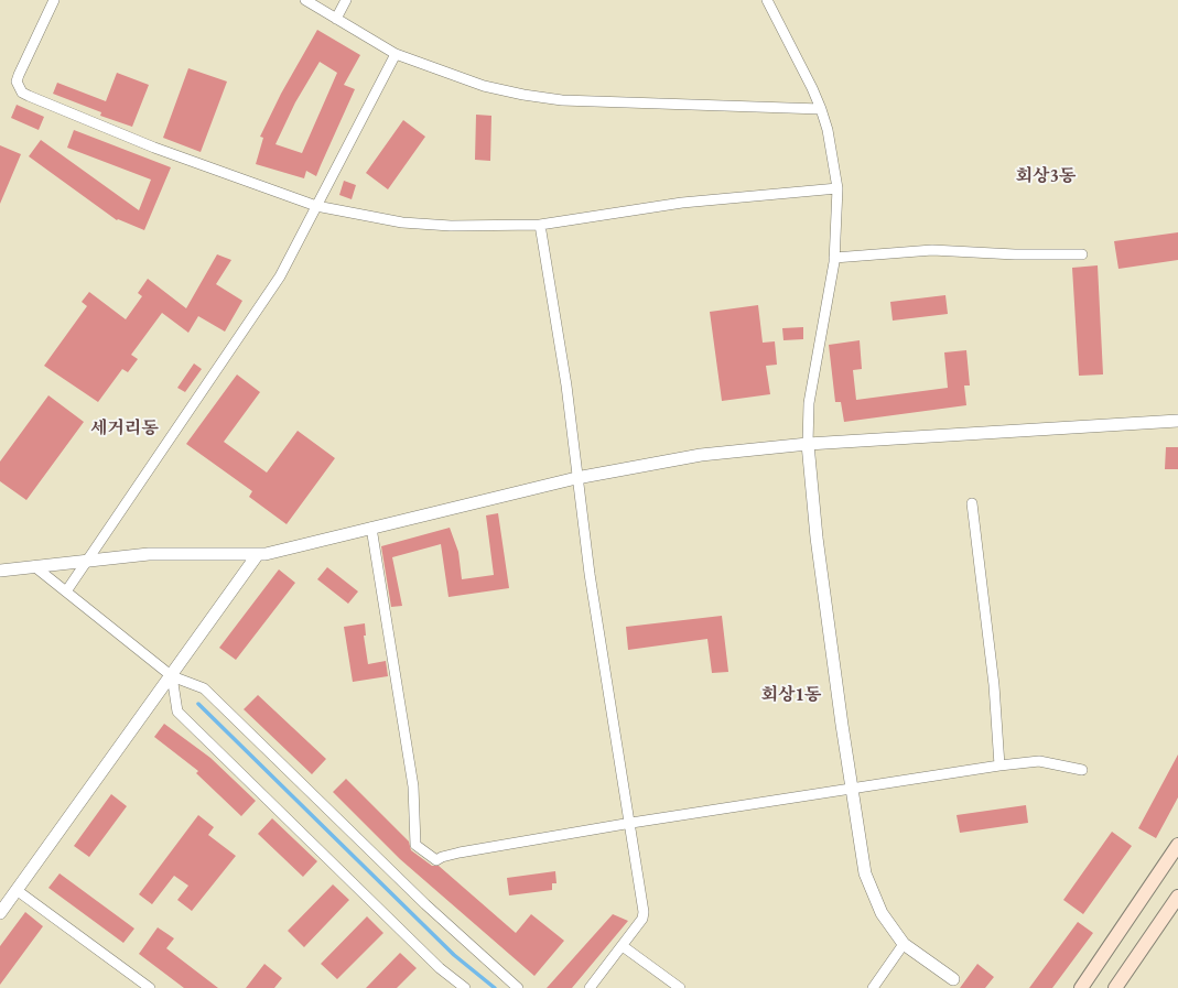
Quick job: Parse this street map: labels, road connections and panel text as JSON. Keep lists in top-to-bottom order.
{
  "districts": ["회상3동", "세거리동", "회상1동"]
}
